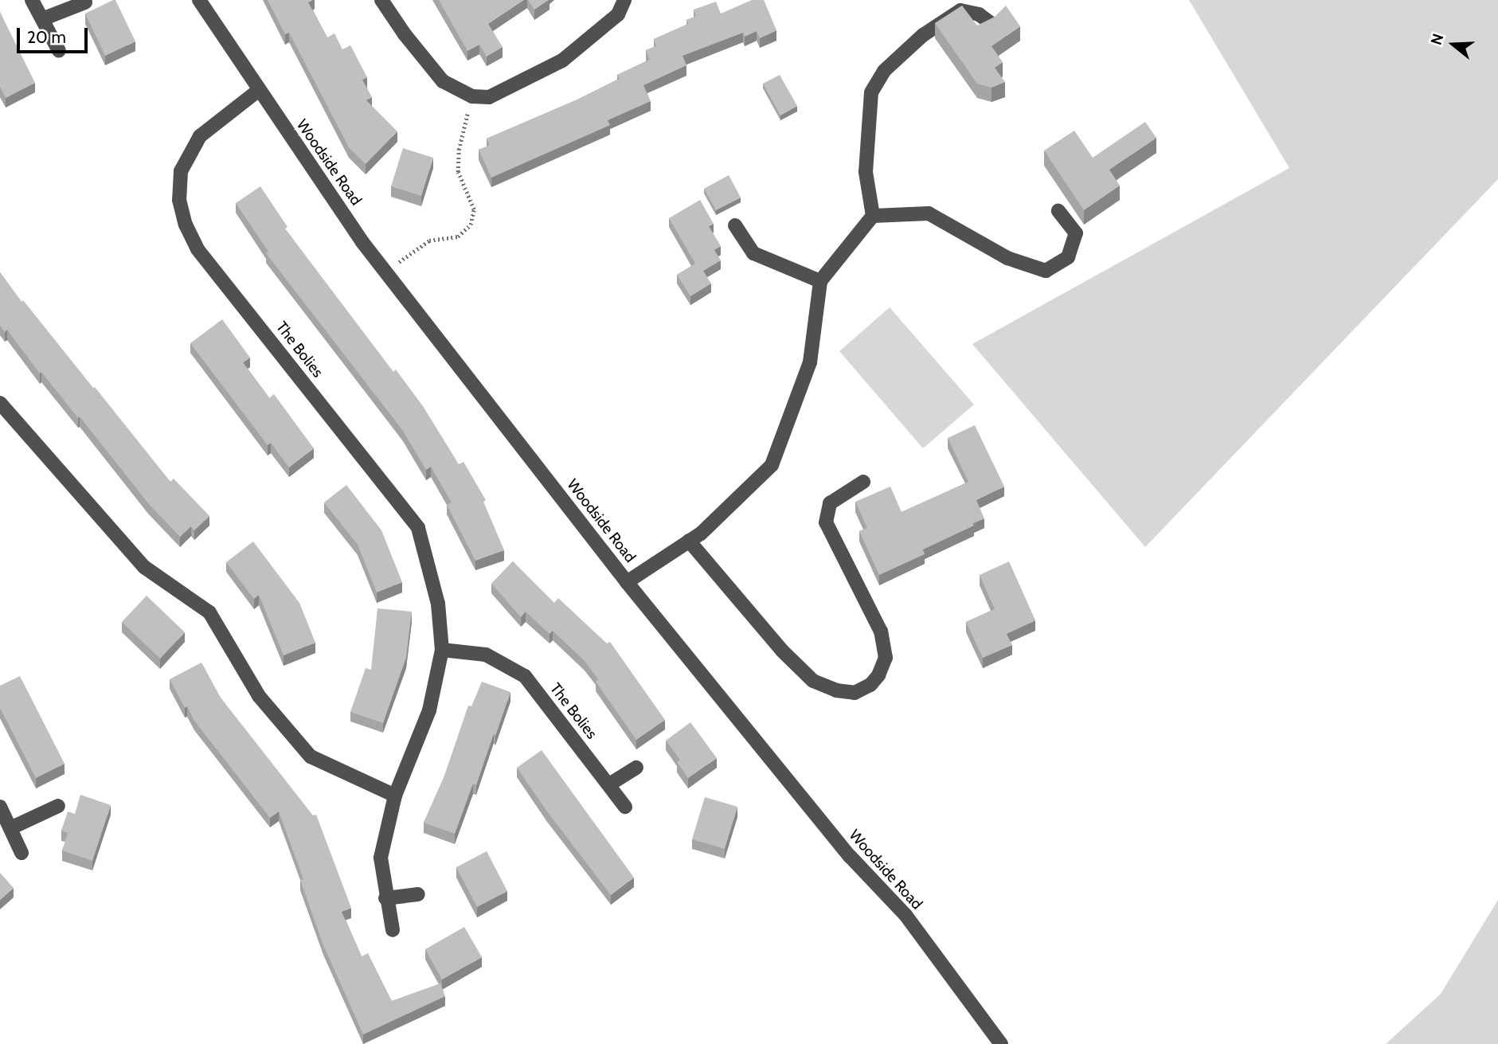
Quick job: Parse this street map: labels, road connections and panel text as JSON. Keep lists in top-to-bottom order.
{
  "streets": {
    "street": ["Woodside Road", "The Bolies"]
  },
  "crossings": [
    ["Woodside Road", "The Bolies"]
  ],
  "scale_bar": "20 m",
  "north": "left"
}
